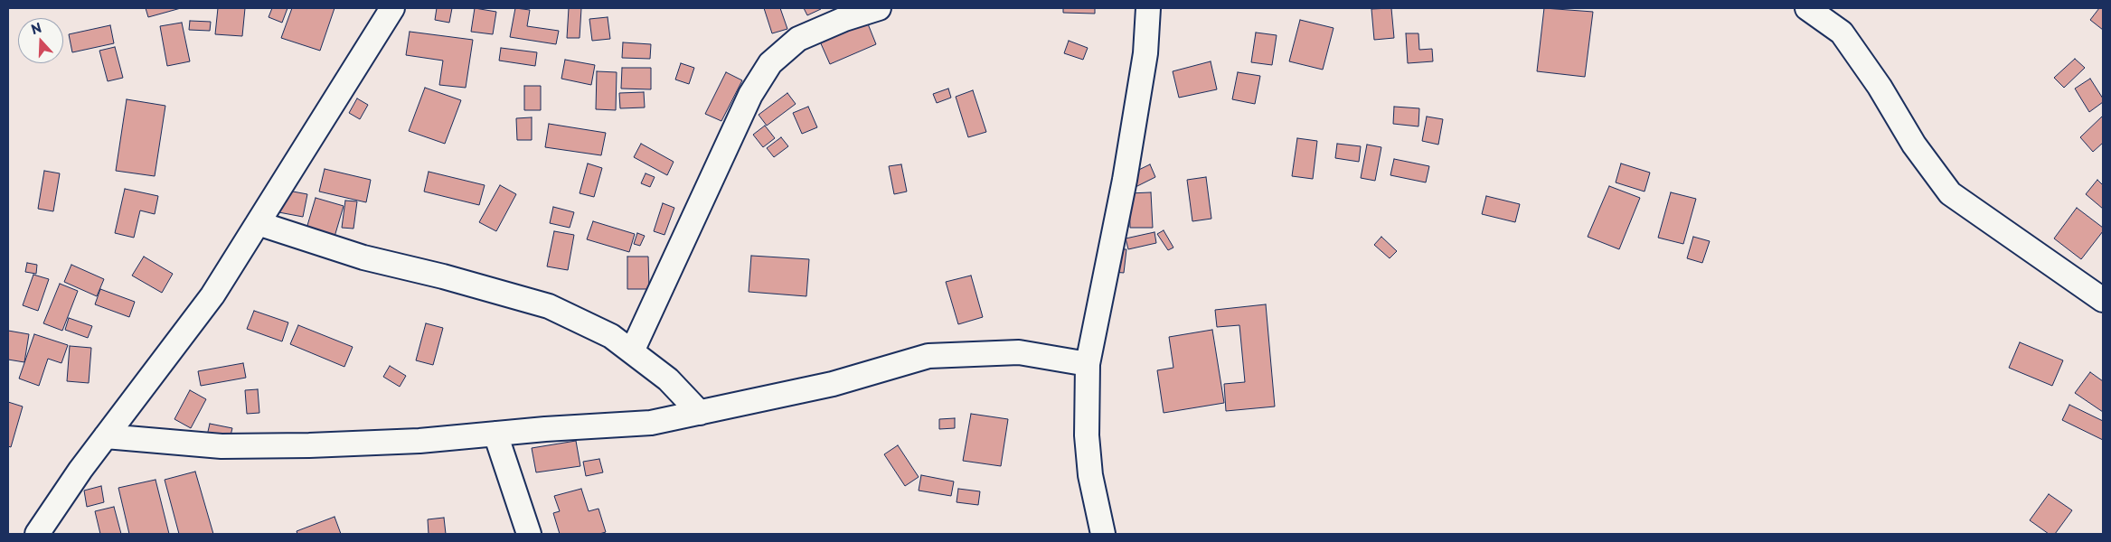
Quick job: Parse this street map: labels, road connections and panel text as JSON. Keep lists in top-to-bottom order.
{
  "north": "top"
}
